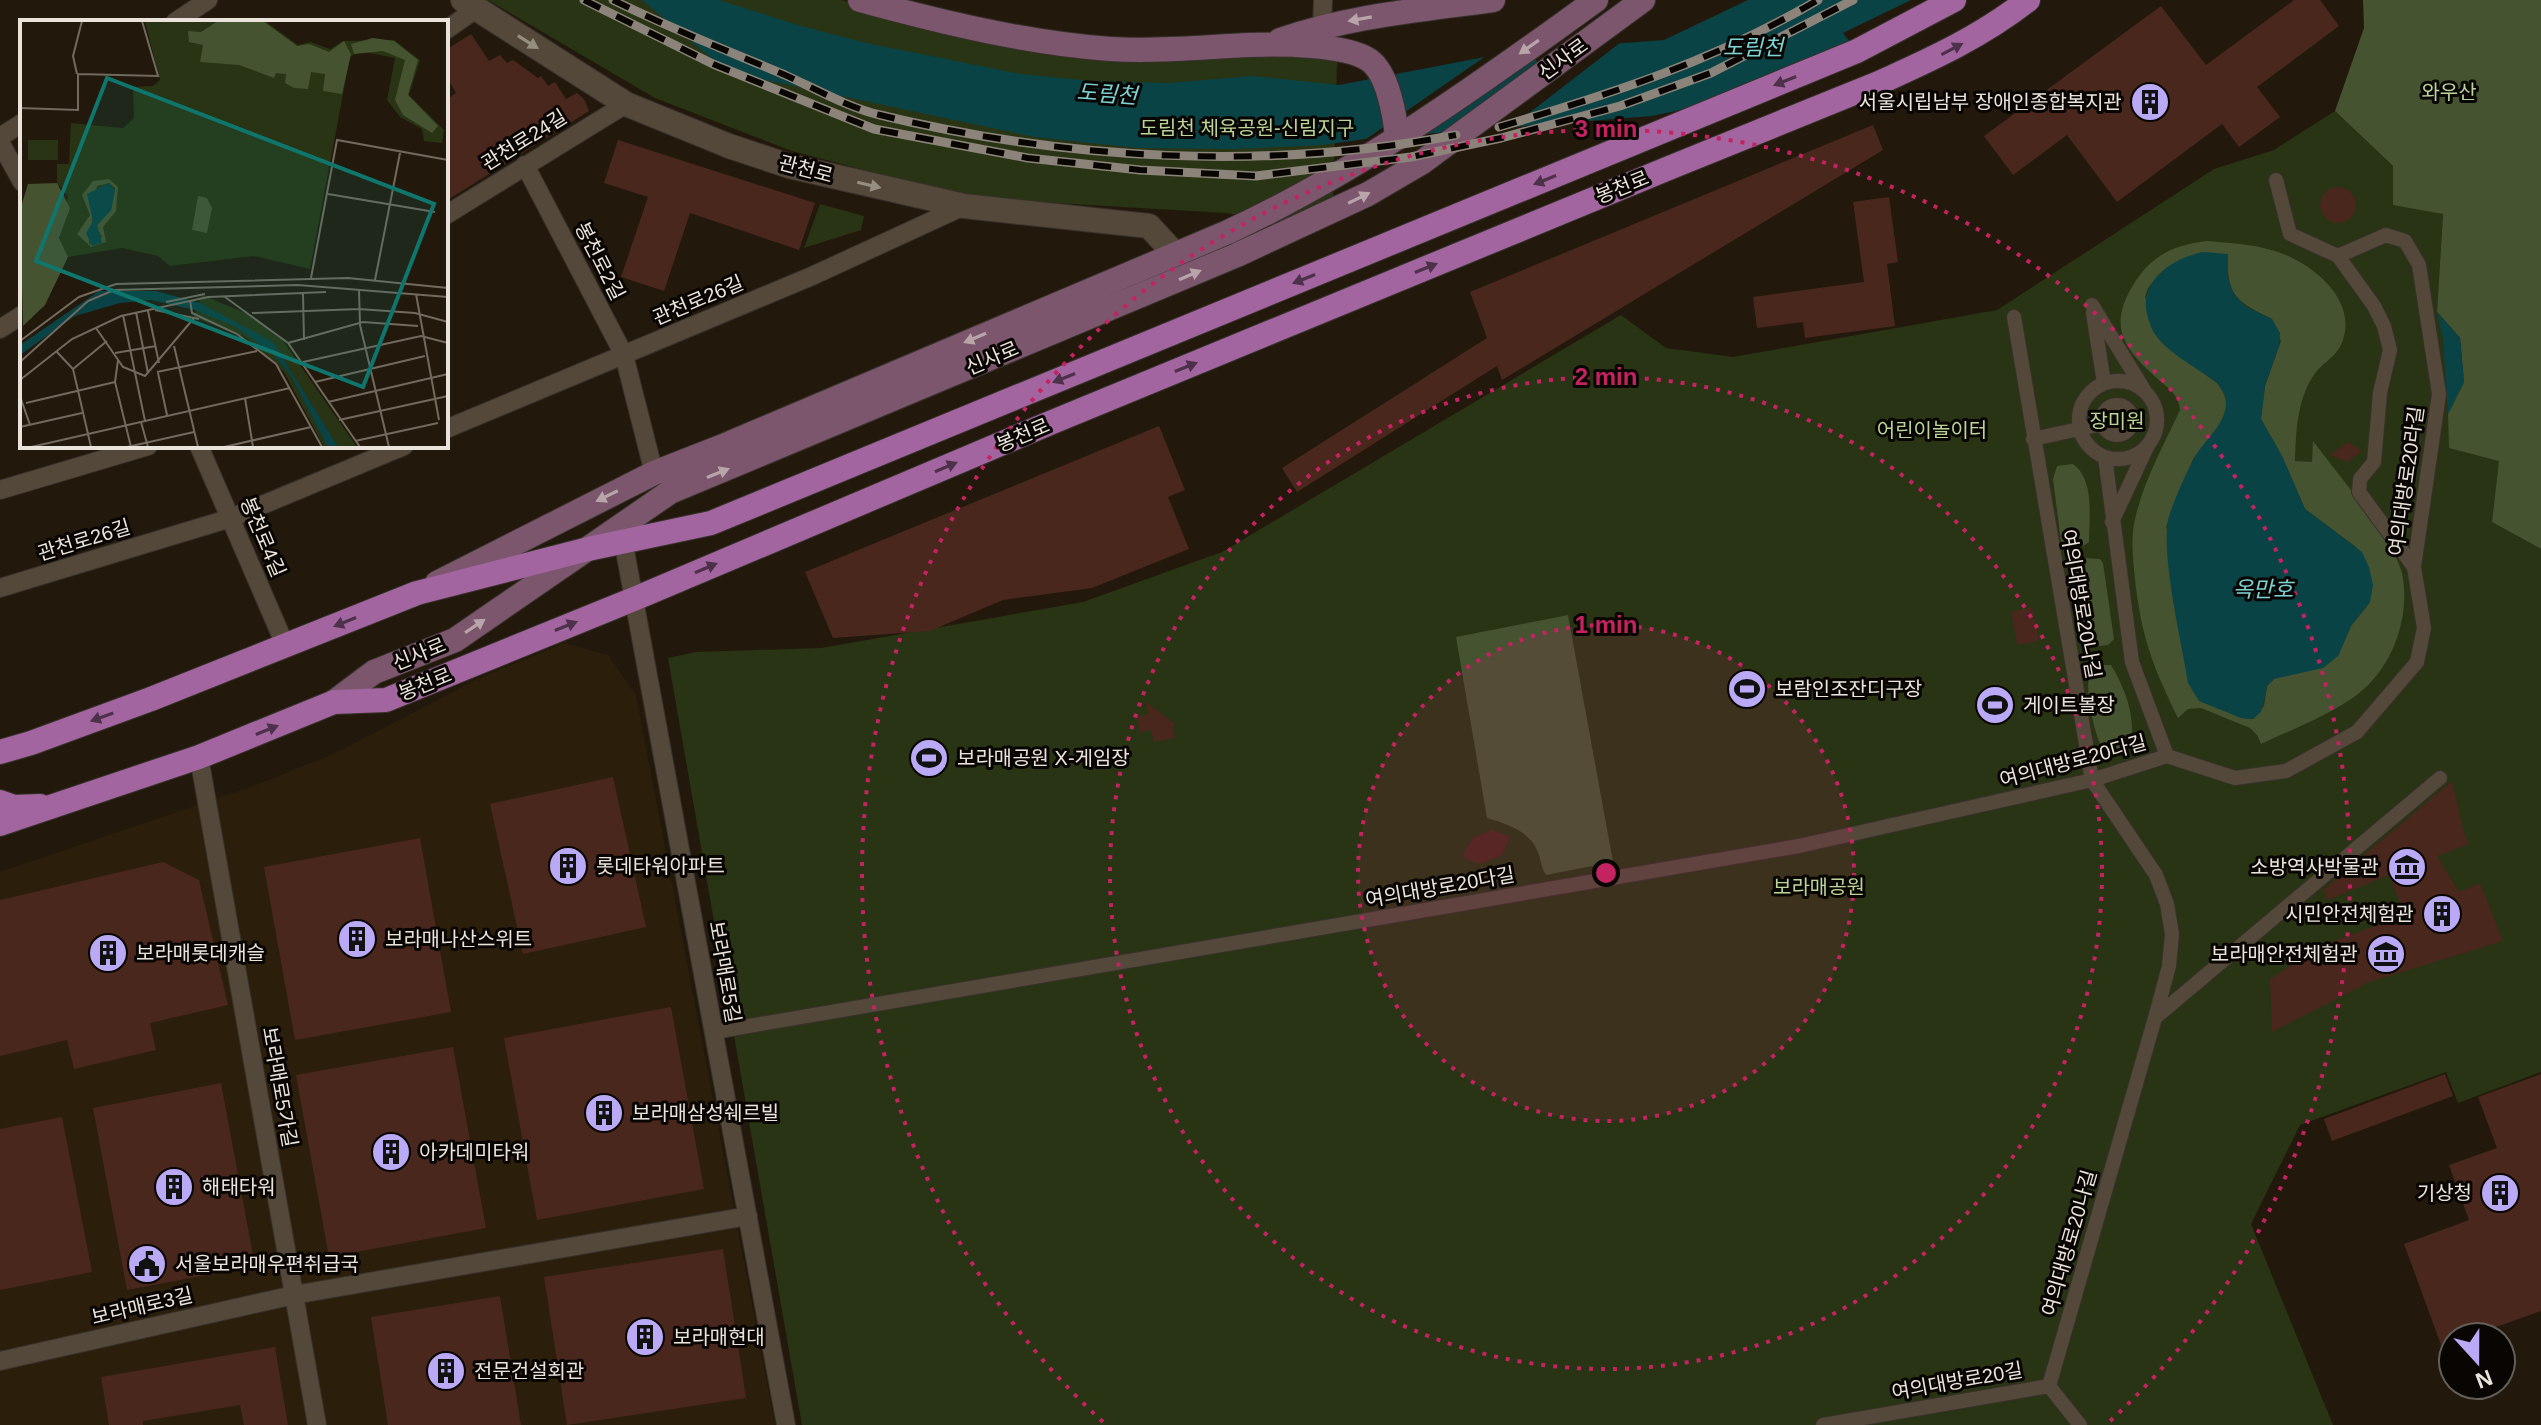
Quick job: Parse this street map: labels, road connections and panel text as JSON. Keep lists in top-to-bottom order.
{
  "streets": {
    "main road": ["신사로", "봉천로"],
    "street": [
      "관천로24길",
      "관천로",
      "봉천로2길",
      "관천로26길",
      "여의대방로20라길",
      "봉천로4길",
      "여의대방로20나길",
      "여의대방로20다길",
      "보라매로5길",
      "보라매로5가길",
      "보라매로3길",
      "여의대방로20길"
    ]
  },
  "crossings": [
    ["신사로", "관천로"],
    ["신사로", "봉천로"],
    ["신사로", "봉천로2길"],
    ["신사로", "보라매로5길"],
    ["관천로24길", "관천로"],
    ["관천로24길", "봉천로2길"],
    ["관천로", "관천로26길"],
    ["봉천로", "봉천로4길"],
    ["봉천로", "보라매로5길"],
    ["봉천로", "보라매로5가길"],
    ["봉천로2길", "관천로26길"],
    ["관천로26길", "봉천로4길"],
    ["여의대방로20라길", "여의대방로20다길"],
    ["여의대방로20나길", "여의대방로20다길"],
    ["여의대방로20나길", "여의대방로20길"],
    ["여의대방로20다길", "보라매로5길"],
    ["보라매로5길", "보라매로3길"],
    ["보라매로5가길", "보라매로3길"]
  ],
  "one_way": ["관천로"],
  "water": ["도림천", "옥만호"],
  "parks": [
    "와우산",
    "도림천 체육공원-신림지구",
    "장미원",
    "어린이놀이터",
    "보라매공원"
  ],
  "places": {
    "building": [
      "서울시립남부 장애인종합복지관",
      "롯데타워아파트",
      "시민안전체험관",
      "보라매나산스위트",
      "보라매롯데캐슬",
      "보라매삼성쉐르빌",
      "아카데미타워",
      "해태타워",
      "기상청",
      "보라매현대",
      "전문건설회관"
    ],
    "sports": ["보람인조잔디구장", "게이트볼장", "보라매공원 X-게임장"],
    "museum": ["소방역사박물관", "보라매안전체험관"],
    "public building": ["서울보라매우편취급국"]
  },
  "north": "bottom",
  "rings": ["3 min", "2 min", "1 min"]
}
